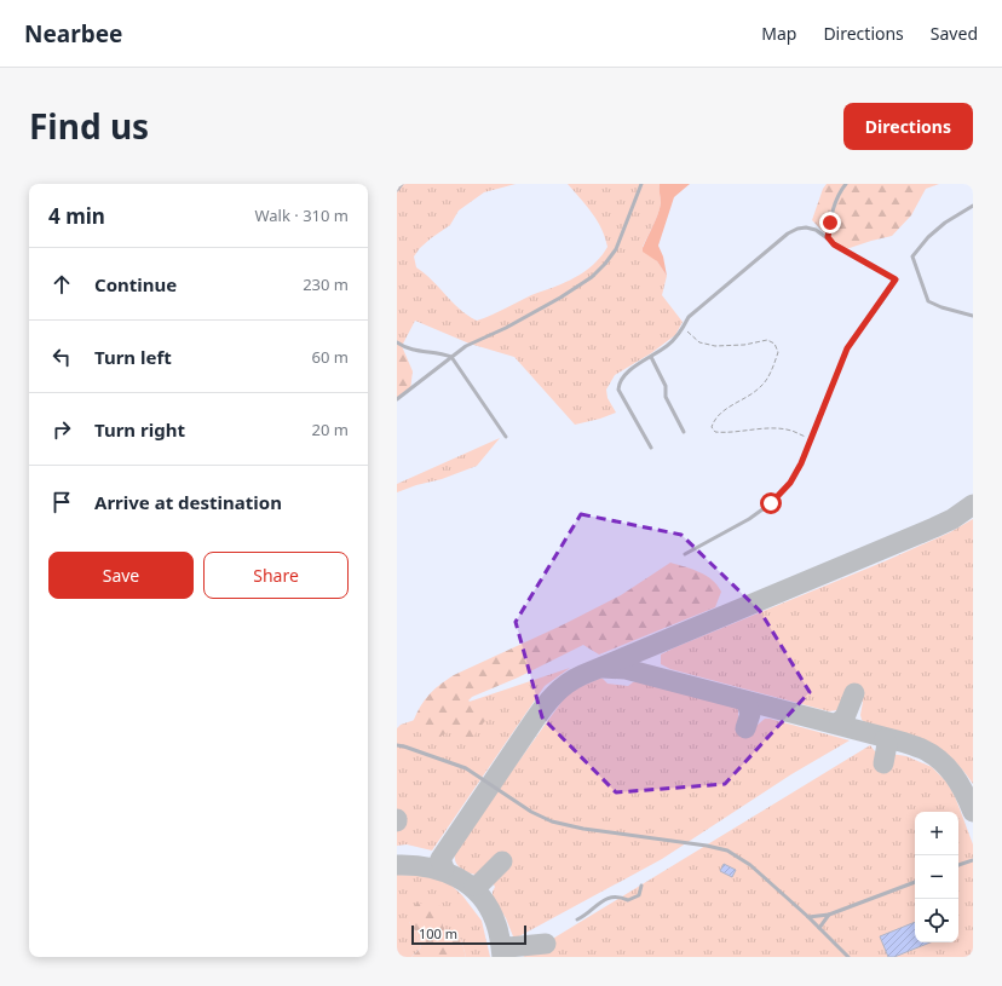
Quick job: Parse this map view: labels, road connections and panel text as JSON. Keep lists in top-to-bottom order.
{
  "scale_bar": "100 m",
  "page": {
    "header": "Nearbee",
    "nav": ["Map", "Directions", "Saved"],
    "title": "Find us",
    "buttons": [
      "Directions",
      ["Save", "Share"]
    ],
    "heading": ["4 min", "Walk · 310 m"],
    "list": [
      ["Continue", "230 m"],
      ["Turn left", "60 m"],
      ["Turn right", "20 m"],
      "Arrive at destination"
    ],
    "map_buttons": ["+", "−"],
    "scale": "100 m"
  }
}
